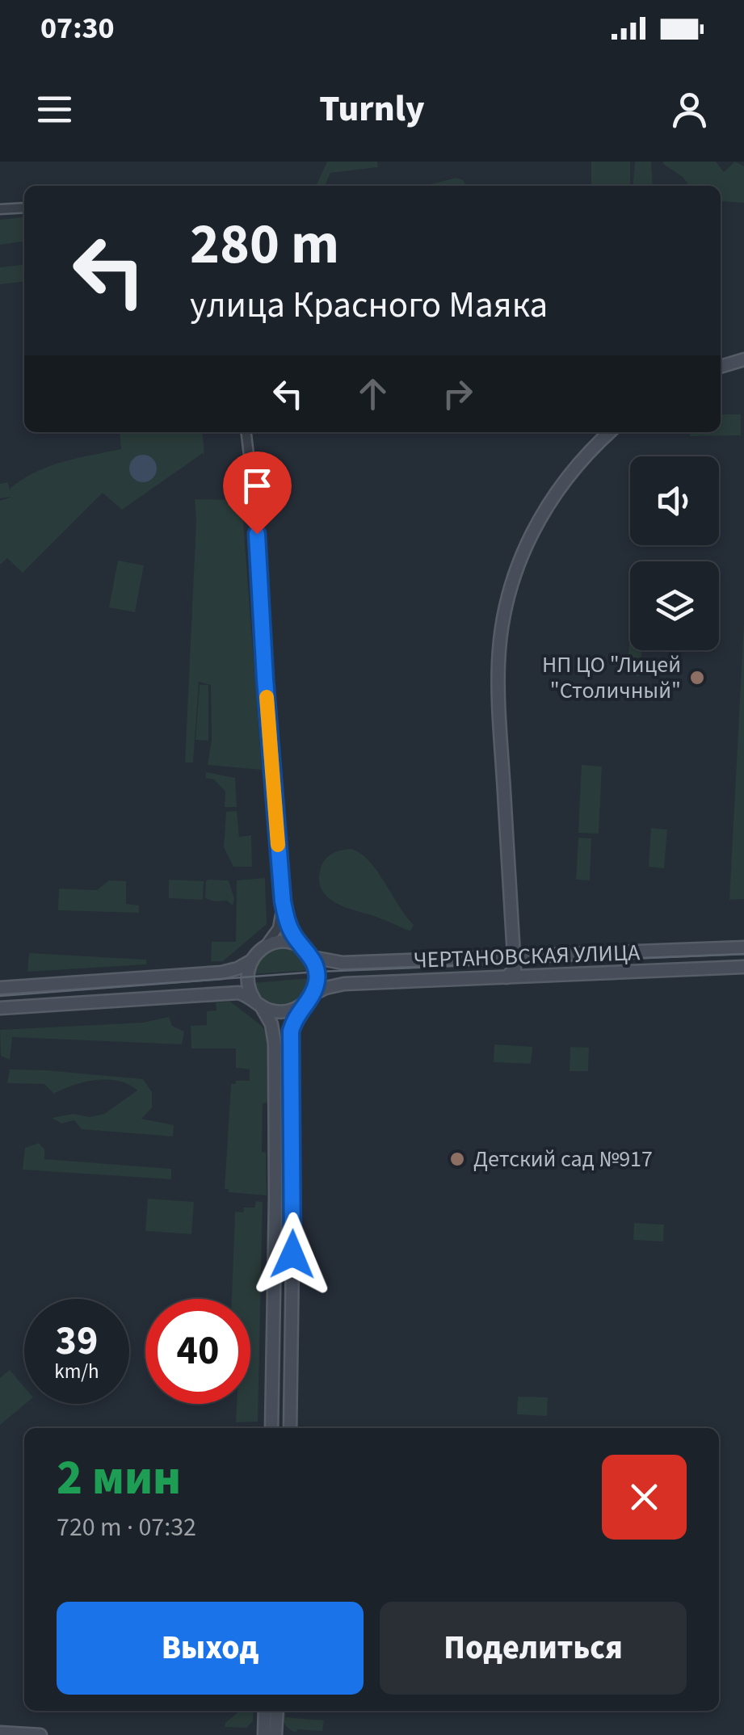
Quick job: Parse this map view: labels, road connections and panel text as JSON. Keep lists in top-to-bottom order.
{
  "streets": {
    "main road": ["ЧЕРТАНОВСКАЯ УЛИЦА"]
  },
  "places": ["НП ЦО \"Лицей \"Столичный\"", "Детский сад №917"],
  "page": {
    "status": "07:30",
    "header": "Turnly",
    "turn": ["280 m", "улица Красного Маяка"],
    "speed": "39 km/h",
    "limit": "40",
    "heading": ["2 мин", "720 m · 07:32"],
    "buttons": ["Выход", "Поделиться"]
  }
}
